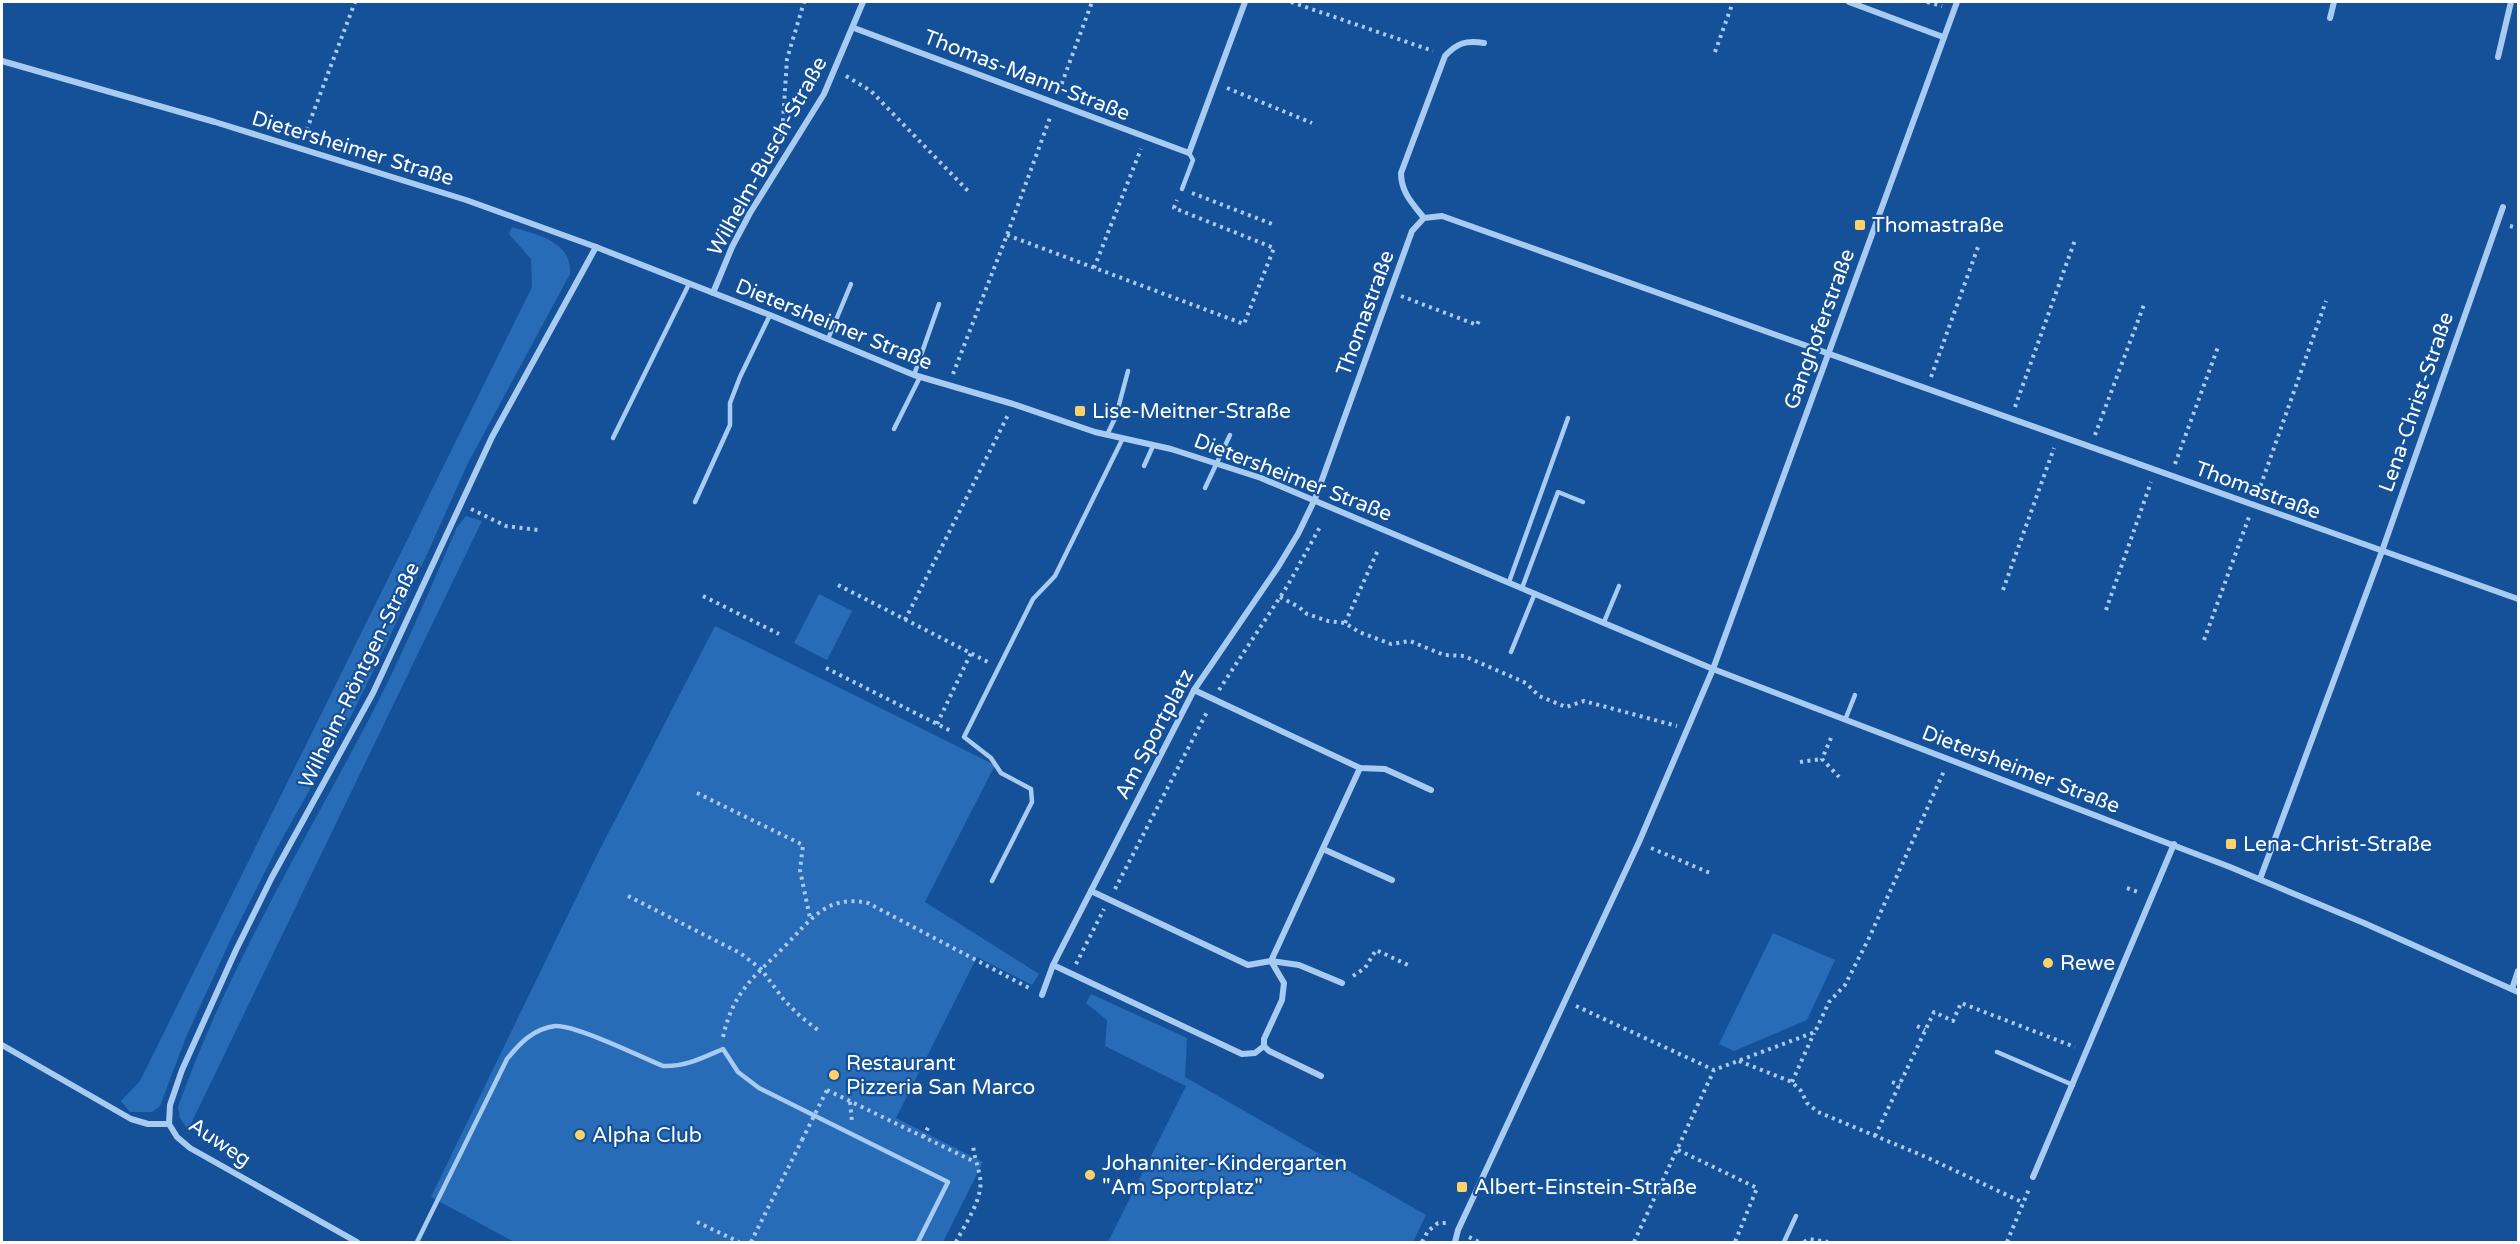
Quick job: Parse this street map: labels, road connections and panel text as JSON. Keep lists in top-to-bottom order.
{
  "streets": {
    "street": [
      "Thomas-Mann-Straße",
      "Dietersheimer Straße",
      "Wilhelm-Busch-Straße",
      "Thomastraße",
      "Ganghoferstraße",
      "Lena-Christ-Straße",
      "Wilhelm-Röntgen-Straße",
      "Am Sportplatz",
      "Auweg"
    ]
  },
  "crossings": [
    ["Thomas-Mann-Straße", "Wilhelm-Busch-Straße"],
    ["Dietersheimer Straße", "Wilhelm-Busch-Straße"],
    ["Dietersheimer Straße", "Thomastraße"],
    ["Dietersheimer Straße", "Ganghoferstraße"],
    ["Dietersheimer Straße", "Lena-Christ-Straße"],
    ["Dietersheimer Straße", "Wilhelm-Röntgen-Straße"],
    ["Dietersheimer Straße", "Am Sportplatz"],
    ["Thomastraße", "Ganghoferstraße"],
    ["Thomastraße", "Lena-Christ-Straße"],
    ["Thomastraße", "Am Sportplatz"],
    ["Wilhelm-Röntgen-Straße", "Auweg"]
  ],
  "places": {
    "transit": [
      "Thomastraße",
      "Lise-Meitner-Straße",
      "Lena-Christ-Straße",
      "Albert-Einstein-Straße"
    ],
    "other": [
      "Rewe",
      "Restaurant Pizzeria San Marco",
      "Alpha Club",
      "Johanniter-Kindergarten \"Am Sportplatz\""
    ]
  }
}
